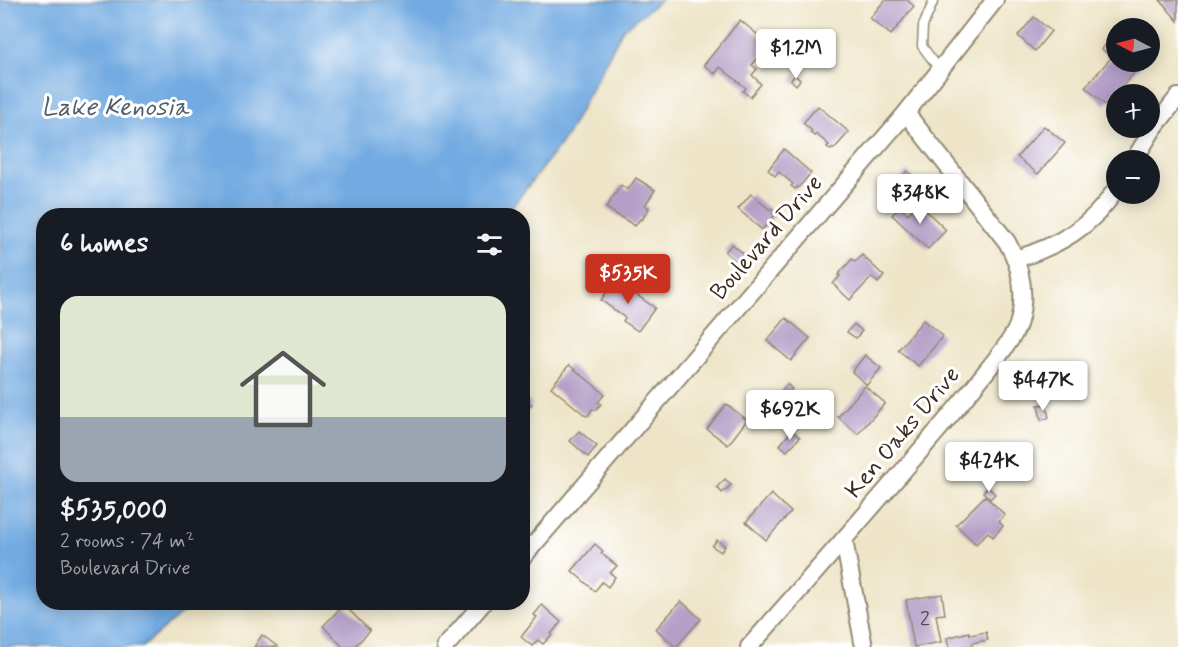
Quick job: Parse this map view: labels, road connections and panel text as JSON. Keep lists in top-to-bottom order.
{
  "streets": {
    "street": ["Boulevard Drive", "Ken Oaks Drive"]
  },
  "crossings": [
    ["Boulevard Drive", "Ken Oaks Drive"]
  ],
  "water": ["Lake Kenosia"],
  "house_numbers": ["2"],
  "north": "left",
  "page": {
    "map_buttons": ["+", "−"],
    "price": [
      "$1.2M",
      "$348K",
      "$535K",
      "$447K",
      "$692K",
      "$424K"
    ],
    "heading": "6 homes",
    "list": [
      {
        "name": "$535,000",
        "note": "2 rooms · 74 m² · Boulevard Drive"
      }
    ]
  }
}
